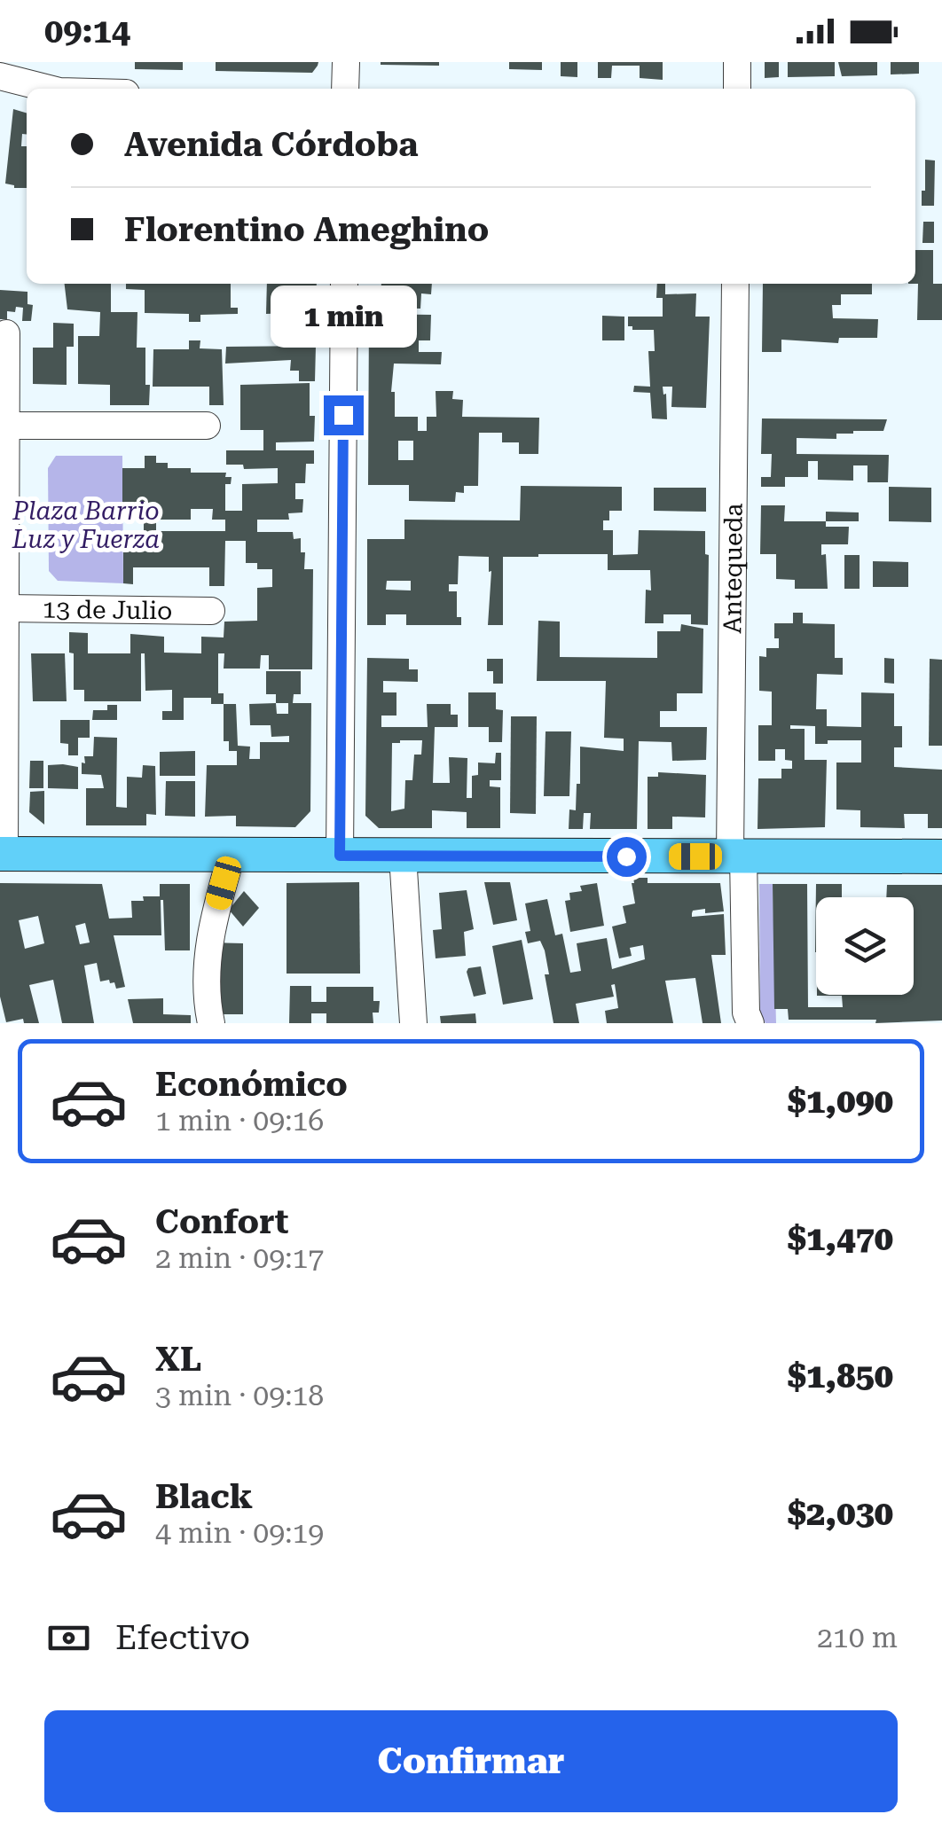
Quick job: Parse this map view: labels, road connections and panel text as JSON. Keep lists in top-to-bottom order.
{
  "streets": {
    "street": ["Antequeda", "13 de Julio"]
  },
  "parks": ["Plaza Barrio Luz y Fuerza"],
  "page": {
    "status": "09:14",
    "banner": ["Avenida Córdoba", "Florentino Ameghino"],
    "bubble": "1 min",
    "list": [
      {
        "name": "Económico",
        "note": "1 min · 09:16",
        "value": "$1,090"
      },
      {
        "name": "Confort",
        "note": "2 min · 09:17",
        "value": "$1,470"
      },
      {
        "name": "XL",
        "note": "3 min · 09:18",
        "value": "$1,850"
      },
      {
        "name": "Black",
        "note": "4 min · 09:19",
        "value": "$2,030"
      }
    ],
    "pay": ["Efectivo", "210 m"],
    "buttons": "Confirmar"
  }
}
